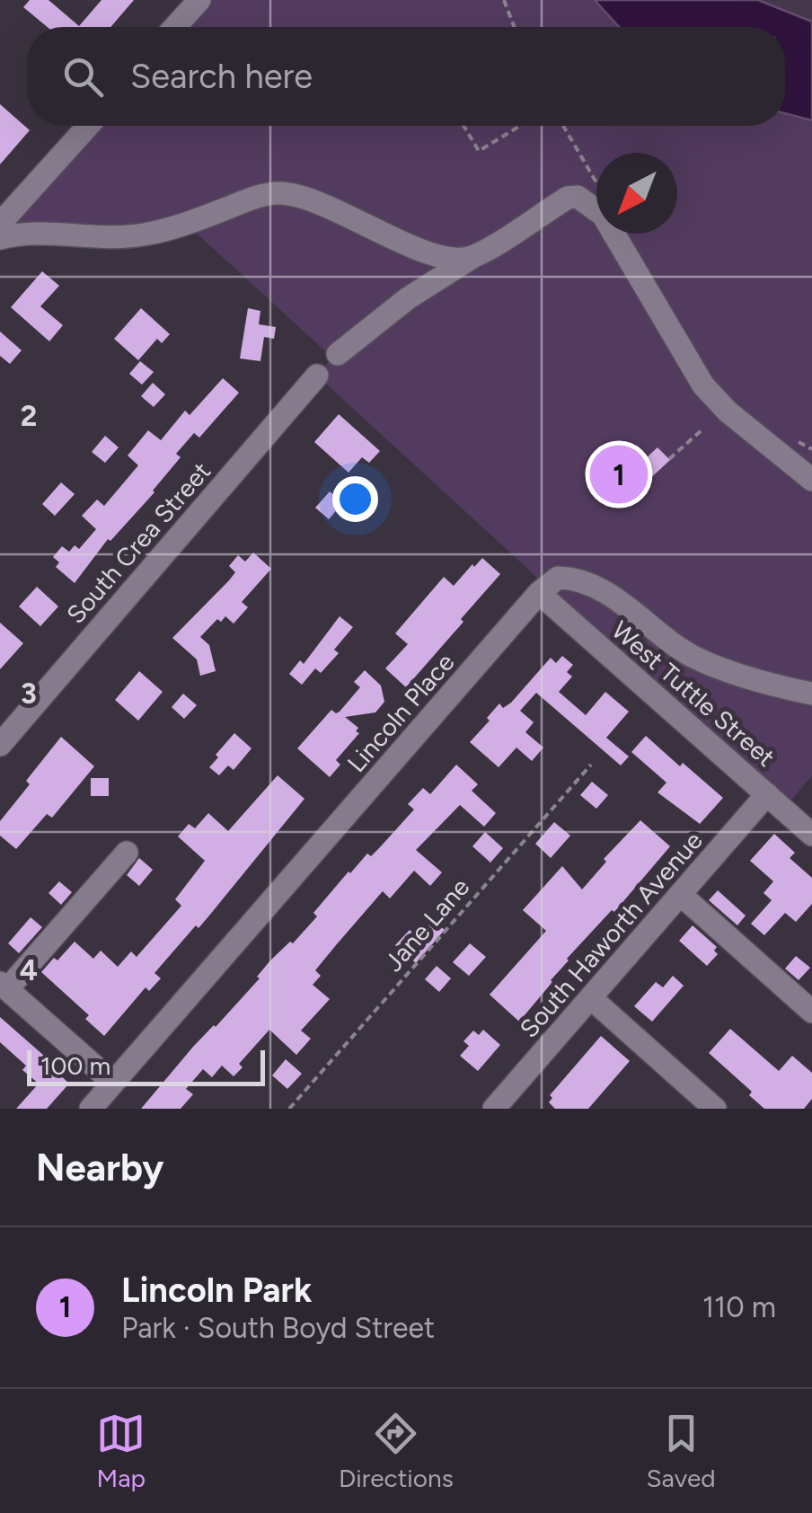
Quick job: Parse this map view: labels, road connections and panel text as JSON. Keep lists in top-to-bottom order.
{
  "streets": {
    "street": [
      "South Crea Street",
      "West Tuttle Street",
      "Lincoln Place",
      "South Haworth Avenue"
    ],
    "path": ["Jane Lane"]
  },
  "crossings": [
    ["West Tuttle Street", "Lincoln Place"],
    ["West Tuttle Street", "South Haworth Avenue"]
  ],
  "scale_bar": "100 m",
  "north": "bottom left",
  "page": {
    "search": "Search here",
    "pins": "1",
    "scale": "100 m",
    "heading": "Nearby",
    "list": [
      {
        "mark": "1",
        "name": "Lincoln Park",
        "note": "Park · South Boyd Street",
        "value": "110 m"
      }
    ],
    "nav": ["Map", "Directions", "Saved"]
  },
  "grid": {
    "rows": ["2", "3", "4"]
  }
}
